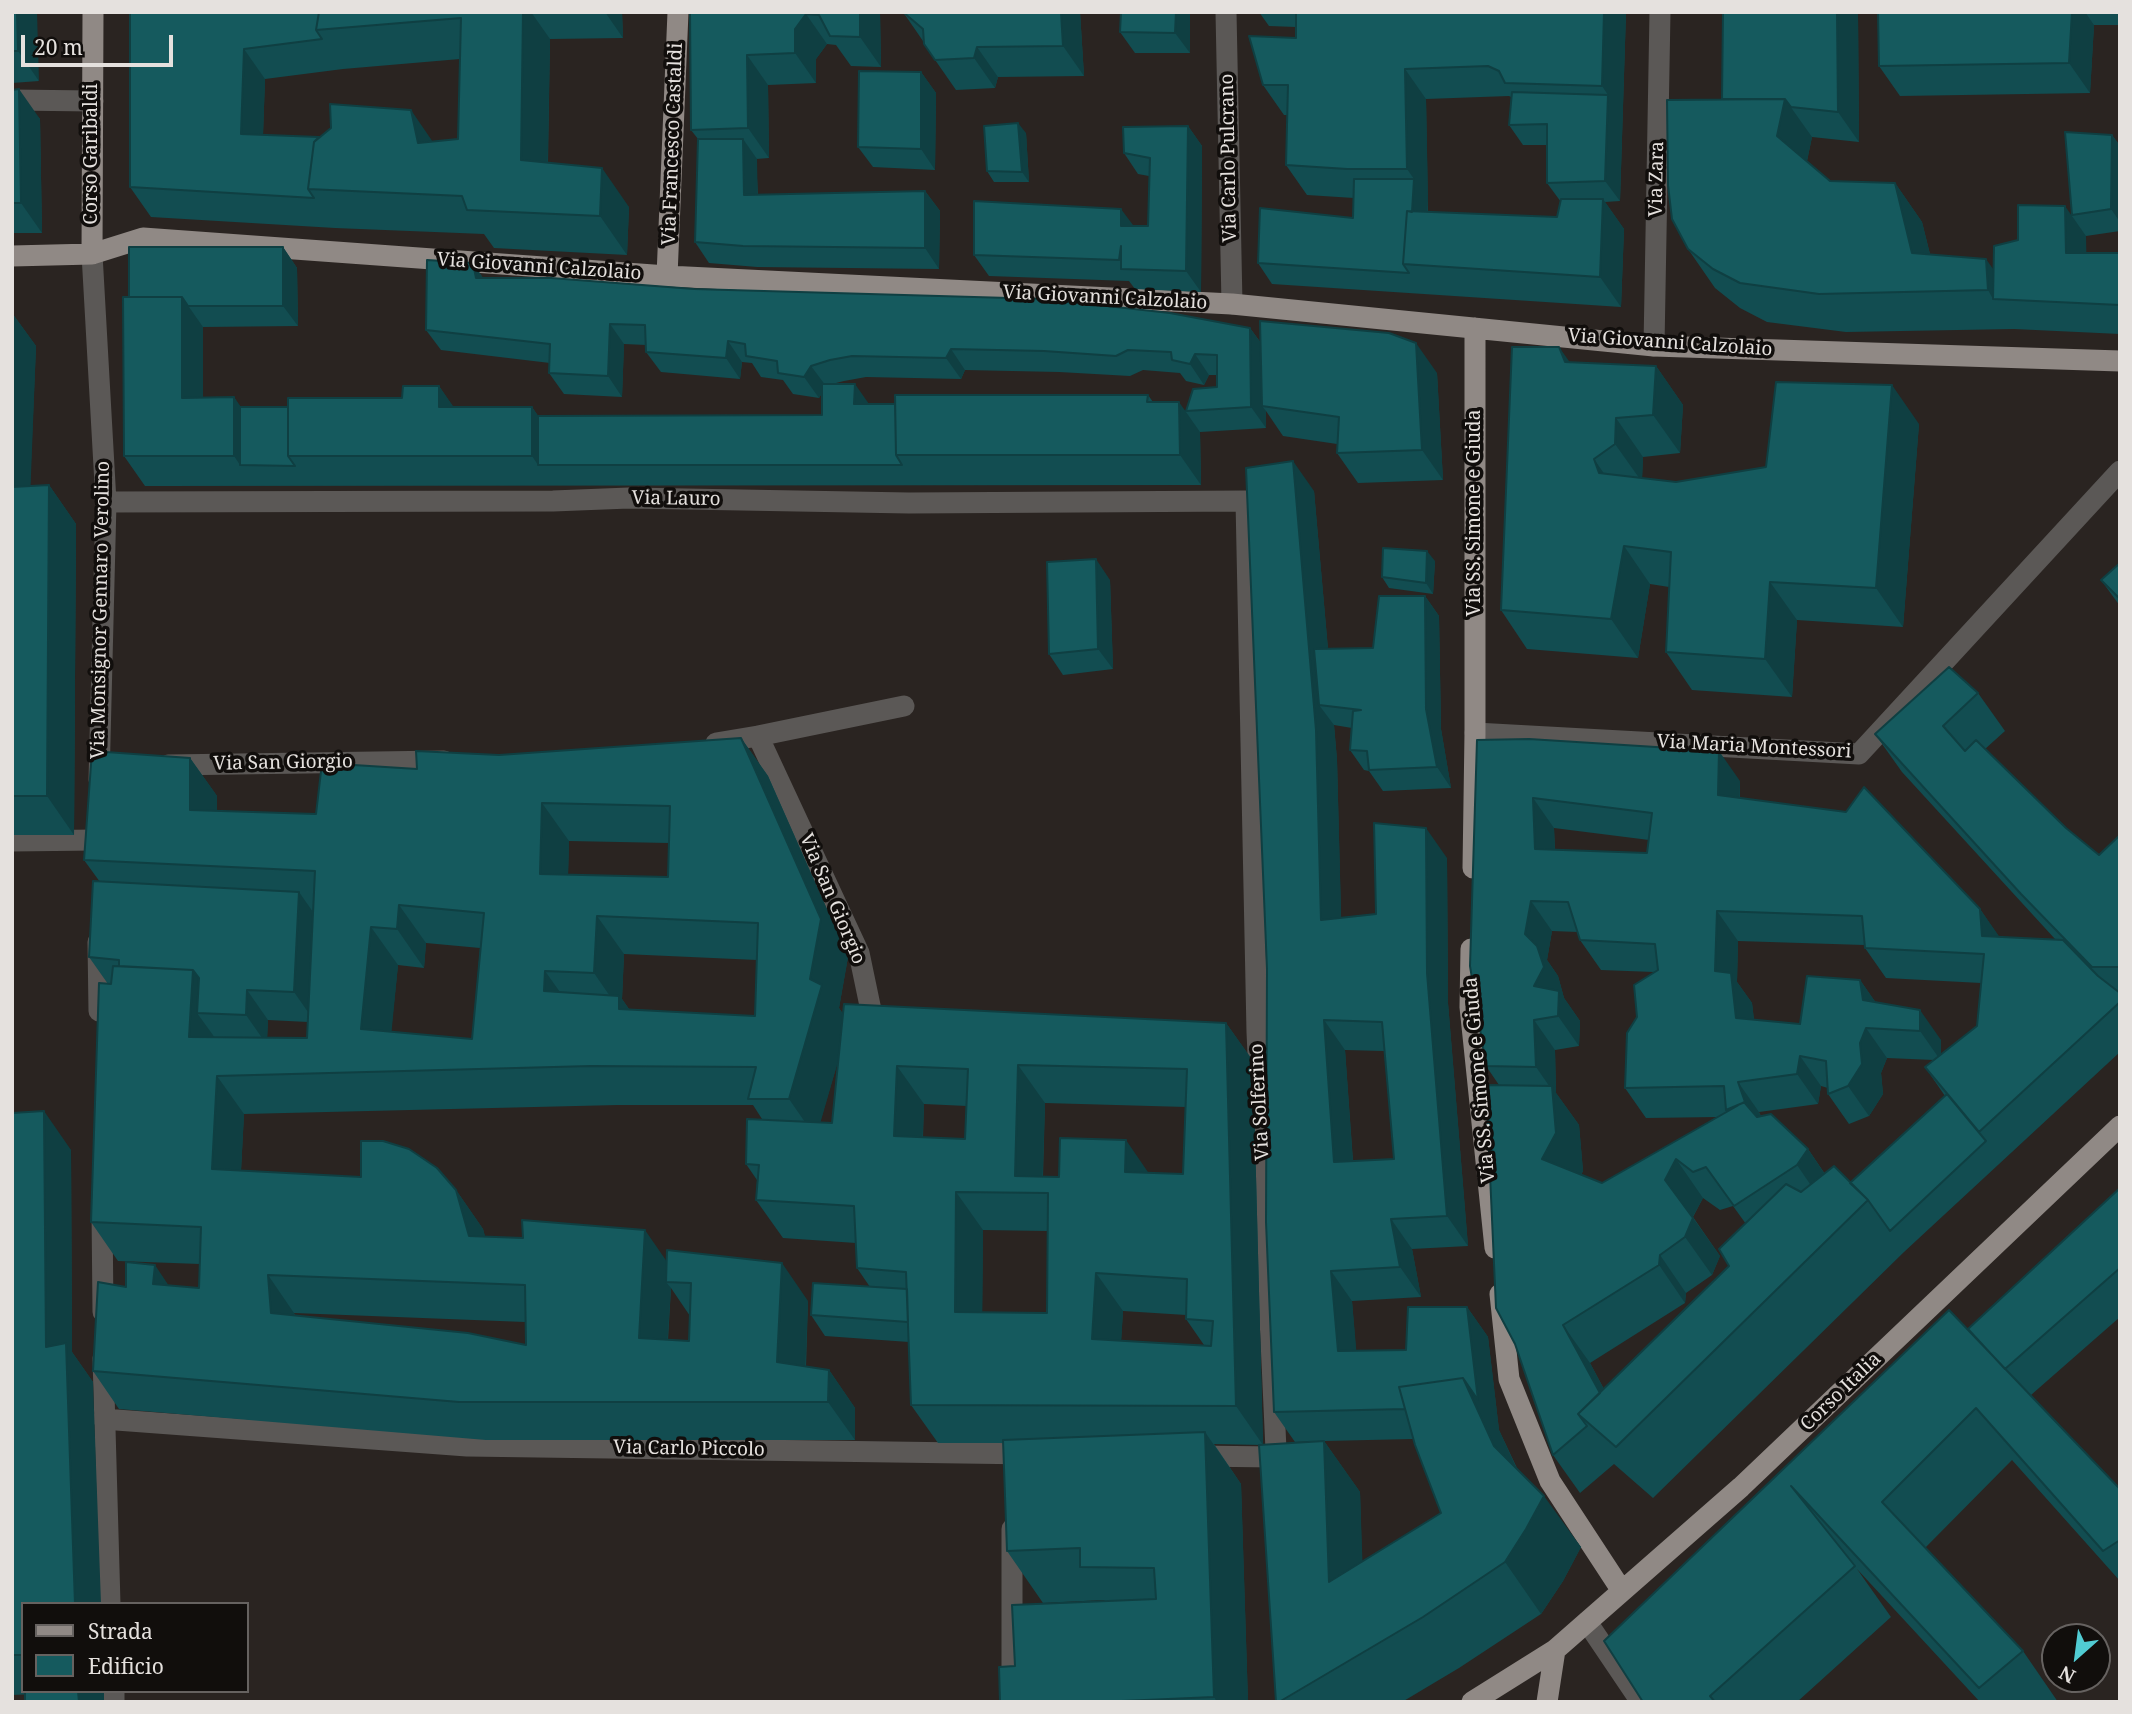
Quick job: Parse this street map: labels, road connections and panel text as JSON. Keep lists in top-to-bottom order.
{
  "streets": {
    "main road": [
      "Via Francesco Castaldi",
      "Corso Garibaldi",
      "Via Giovanni Calzolaio",
      "Via SS. Simone e Giuda",
      "Corso Italia"
    ],
    "street": [
      "Via Carlo Pulcrano",
      "Via Zara",
      "Via Lauro",
      "Via Monsignor Gennaro Verolino",
      "Via Maria Montessori",
      "Via San Giorgio",
      "Via Solferino",
      "Via Carlo Piccolo"
    ]
  },
  "crossings": [
    ["Via Francesco Castaldi", "Via Giovanni Calzolaio"],
    ["Corso Garibaldi", "Via Giovanni Calzolaio"],
    ["Corso Garibaldi", "Via Monsignor Gennaro Verolino"],
    ["Via Carlo Pulcrano", "Via Giovanni Calzolaio"],
    ["Via Zara", "Via Giovanni Calzolaio"],
    ["Via Giovanni Calzolaio", "Via SS. Simone e Giuda"],
    ["Via Giovanni Calzolaio", "Via Monsignor Gennaro Verolino"],
    ["Via Lauro", "Via Monsignor Gennaro Verolino"],
    ["Via Lauro", "Via Solferino"],
    ["Via SS. Simone e Giuda", "Via Maria Montessori"],
    ["Via SS. Simone e Giuda", "Corso Italia"]
  ],
  "legend": ["Strada", "Edificio"],
  "scale_bar": "20 m",
  "north": "bottom left"
}
